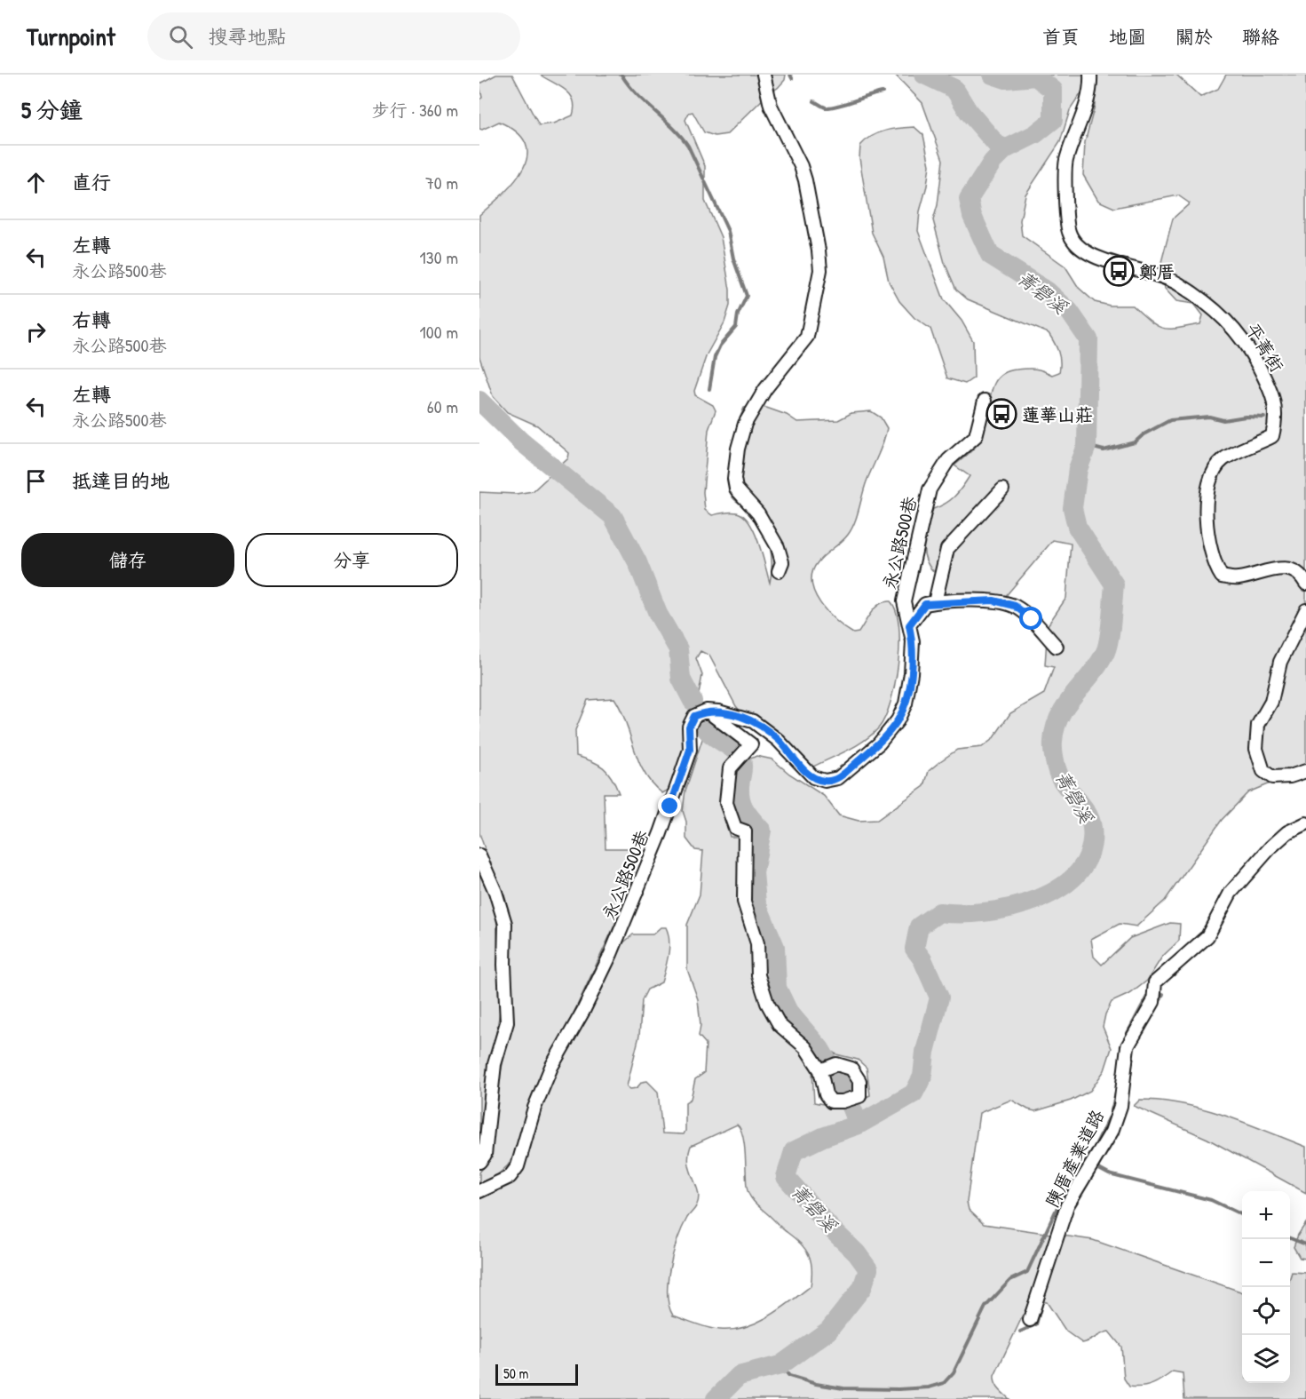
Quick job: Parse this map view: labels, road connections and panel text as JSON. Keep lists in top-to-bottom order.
{
  "streets": {
    "street": ["平菁街", "永公路500巷", "陳厝產業道路"]
  },
  "water": ["菁礐溪"],
  "places": {
    "bus stop": ["鄭厝", "蓮華山莊"]
  },
  "scale_bar": "50 m",
  "page": {
    "header": "Turnpoint",
    "search": "搜尋地點",
    "nav": [
      "首頁",
      "地圖",
      "關於",
      "聯絡"
    ],
    "heading": ["5 分鐘", "步行 · 360 m"],
    "list": [
      ["直行", "70 m"],
      ["左轉", "永公路500巷", "130 m"],
      ["右轉", "永公路500巷", "100 m"],
      ["左轉", "永公路500巷", "60 m"],
      "抵達目的地"
    ],
    "buttons": ["儲存", "分享"],
    "map_buttons": ["+", "−"],
    "scale": "50 m"
  }
}
